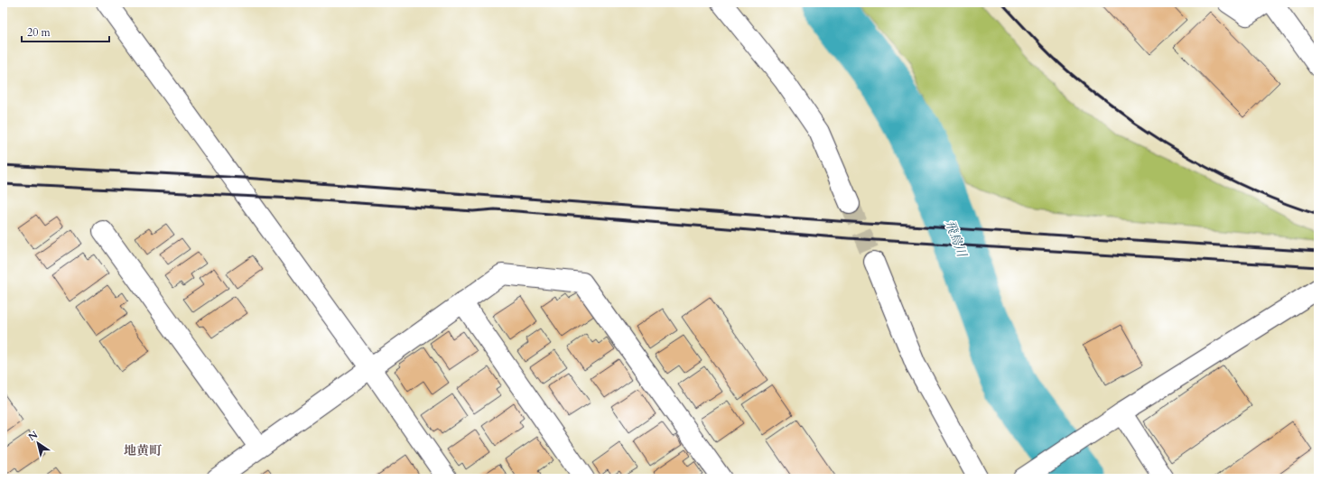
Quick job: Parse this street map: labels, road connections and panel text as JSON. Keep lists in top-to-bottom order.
{
  "districts": ["地黄町"],
  "water": ["飛鳥川"],
  "scale_bar": "20 m",
  "north": "top left"
}
